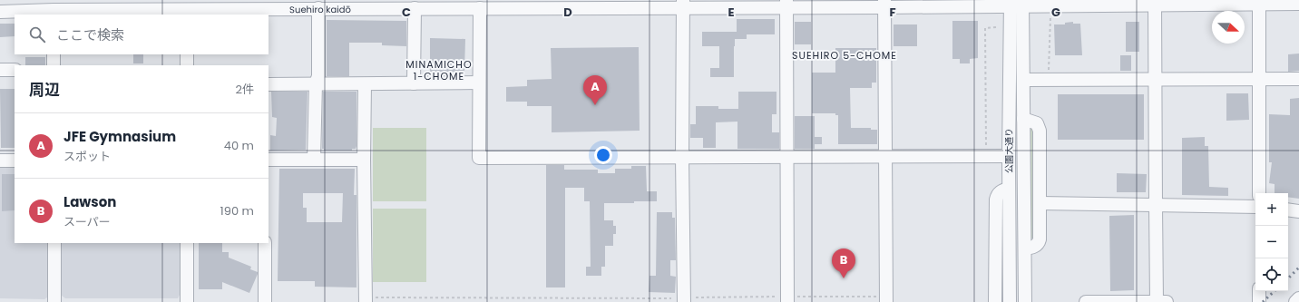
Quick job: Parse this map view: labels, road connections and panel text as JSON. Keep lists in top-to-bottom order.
{
  "streets": {
    "street": ["Suehiro kaidō", "公園大通り"]
  },
  "crossings": [
    ["Suehiro kaidō", "公園大通り"]
  ],
  "districts": ["SUEHIRO 5-CHOME", "MINAMICHO 1-CHOME"],
  "north": "right",
  "page": {
    "search": "ここで検索",
    "heading": ["周辺", "2件"],
    "pins": ["A", "B"],
    "list": [
      {
        "mark": "A",
        "name": "JFE Gymnasium",
        "note": "スポット",
        "value": "40 m"
      },
      {
        "mark": "B",
        "name": "Lawson",
        "note": "スーパー",
        "value": "190 m"
      }
    ],
    "map_buttons": ["+", "−"]
  },
  "grid": {
    "columns": [
      "C",
      "D",
      "E",
      "F",
      "G"
    ]
  }
}
